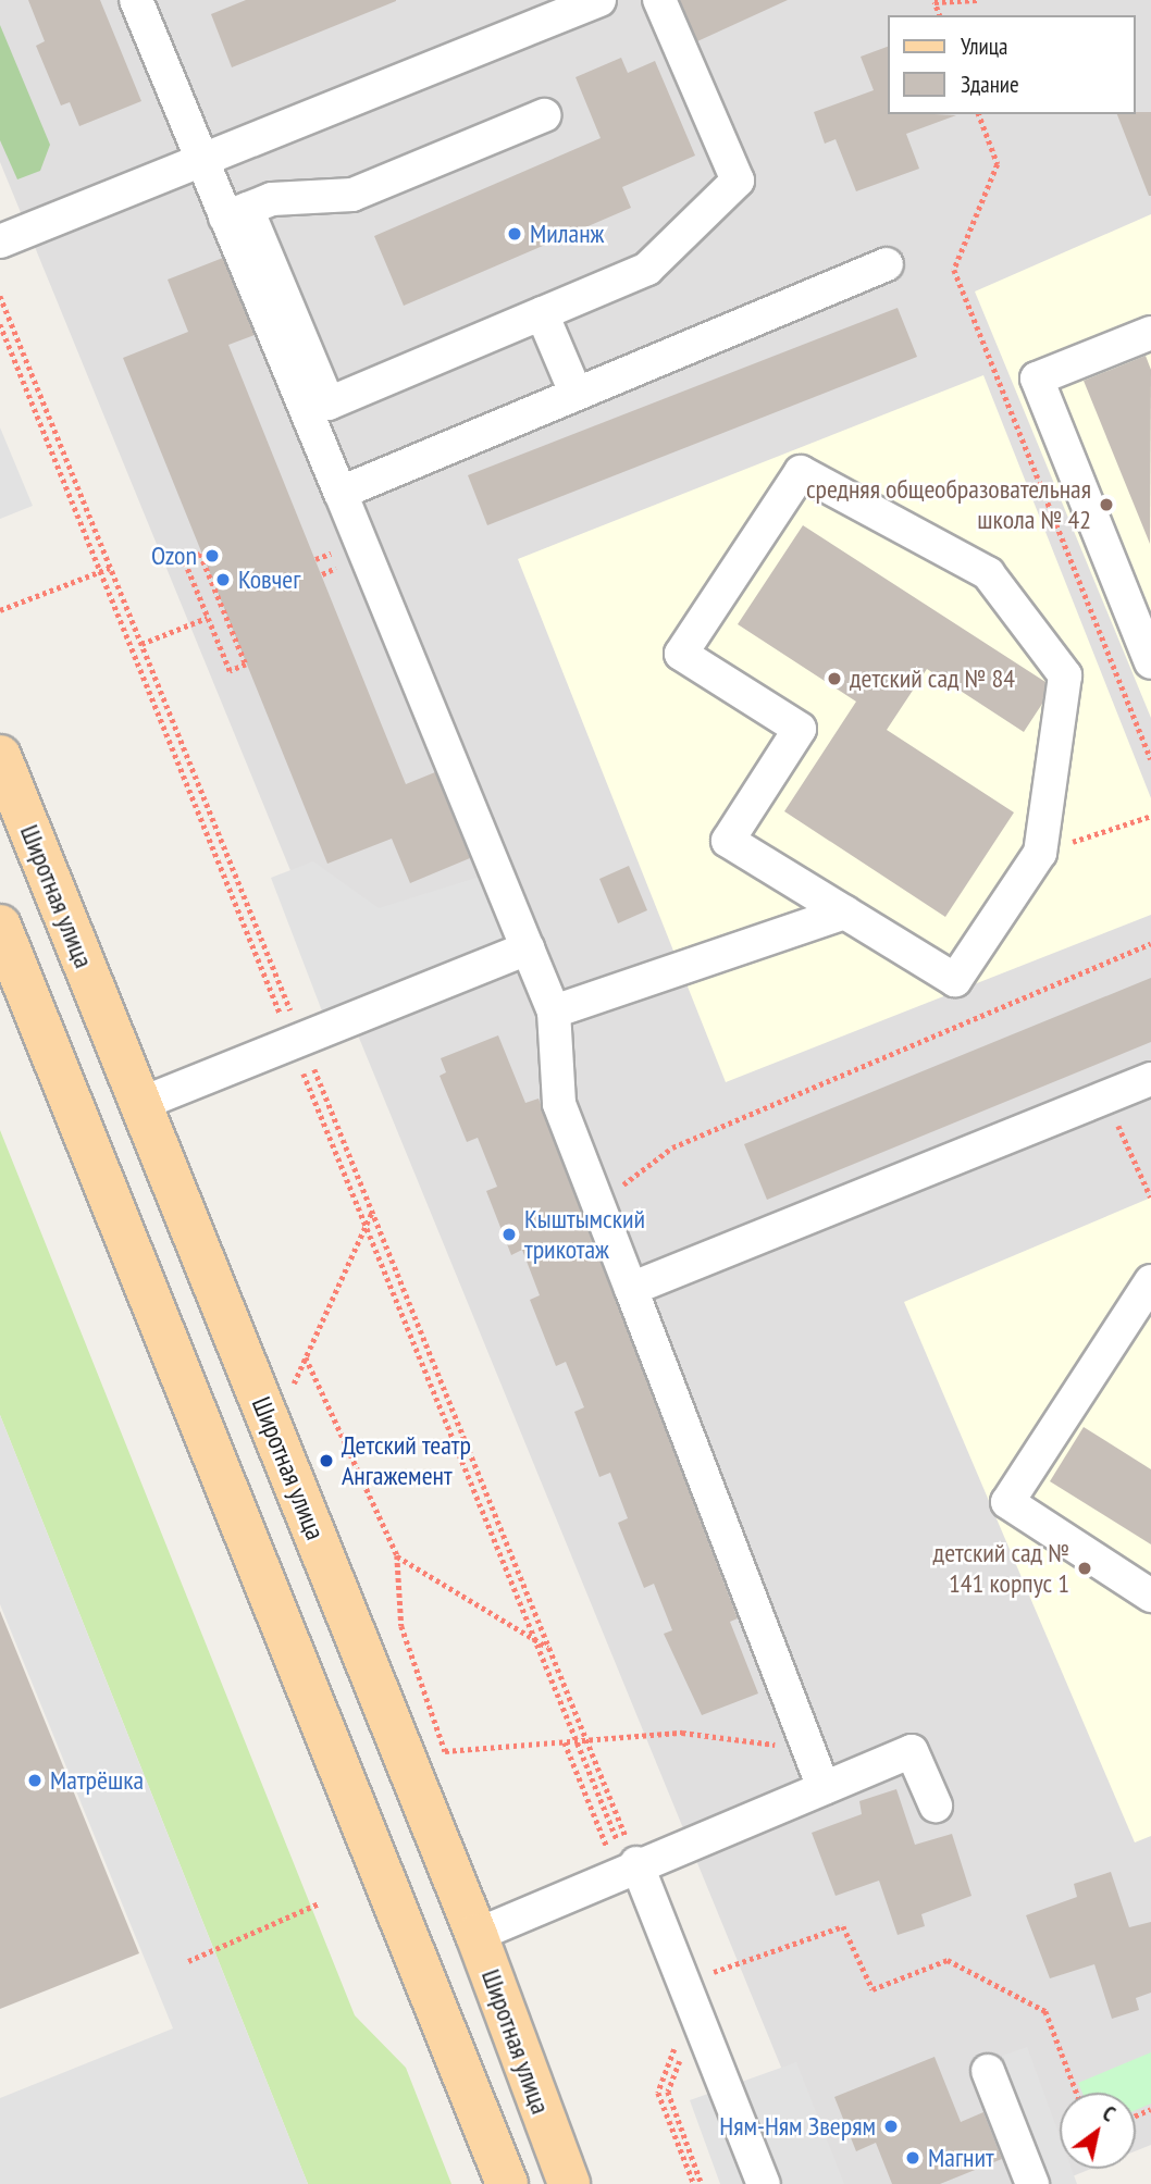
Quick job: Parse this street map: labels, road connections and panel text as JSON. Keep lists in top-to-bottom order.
{
  "streets": {
    "main road": ["Широтная улица"]
  },
  "places": [
    "Миланж",
    "средняя общеобразовательная школа № 42",
    "Ozon",
    "Ковчег",
    "детский сад № 84",
    "Кыштымский трикотаж",
    "Детский театр Ангажемент",
    "детский сад № 141 корпус 1",
    "Матрёшка",
    "Ням-Ням Зверям",
    "Магнит"
  ],
  "legend": ["Улица", "Здание"],
  "north": "top right"
}
